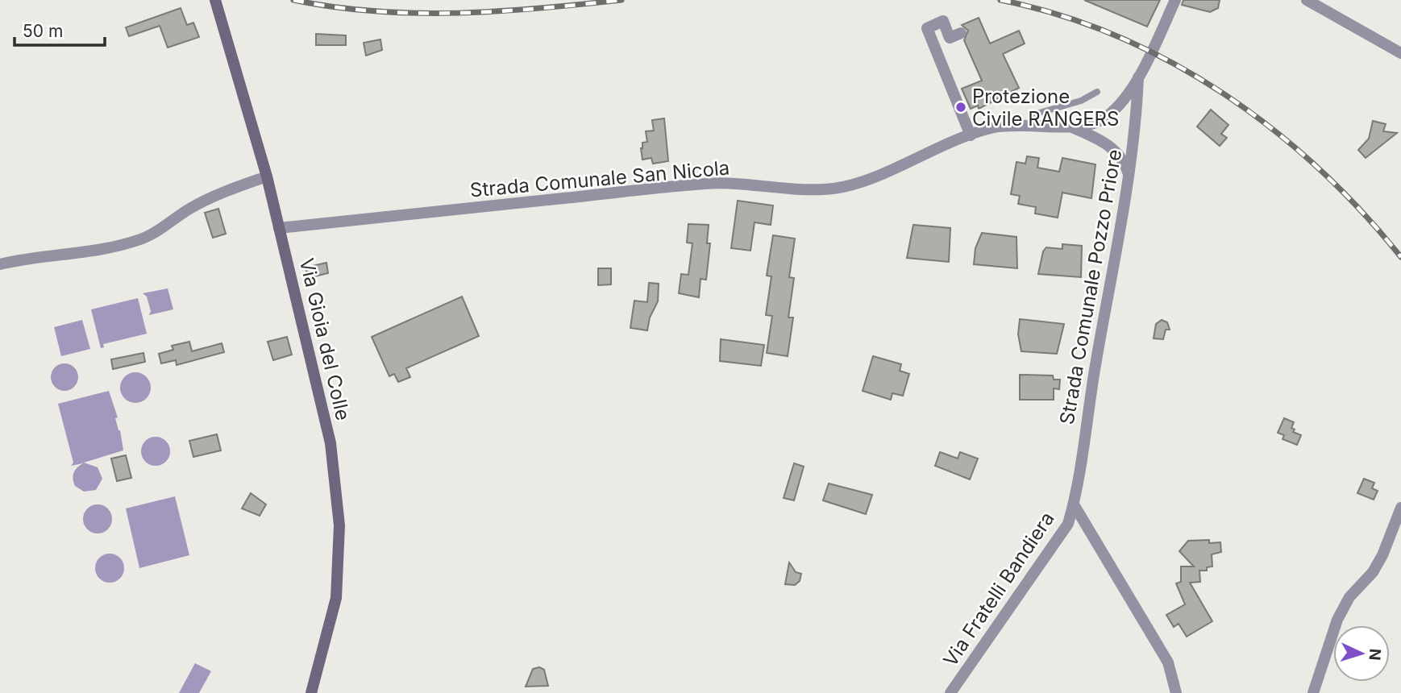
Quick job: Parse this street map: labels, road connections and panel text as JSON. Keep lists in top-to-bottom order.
{
  "streets": {
    "main road": ["Via Gioia del Colle"],
    "street": ["Strada Comunale San Nicola", "Strada Comunale Pozzo Priore", "Via Fratelli Bandiera"]
  },
  "crossings": [
    ["Strada Comunale San Nicola", "Via Gioia del Colle"],
    ["Strada Comunale Pozzo Priore", "Via Fratelli Bandiera"]
  ],
  "places": ["Protezione Civile RANGERS"],
  "scale_bar": "50 m",
  "north": "right"
}
